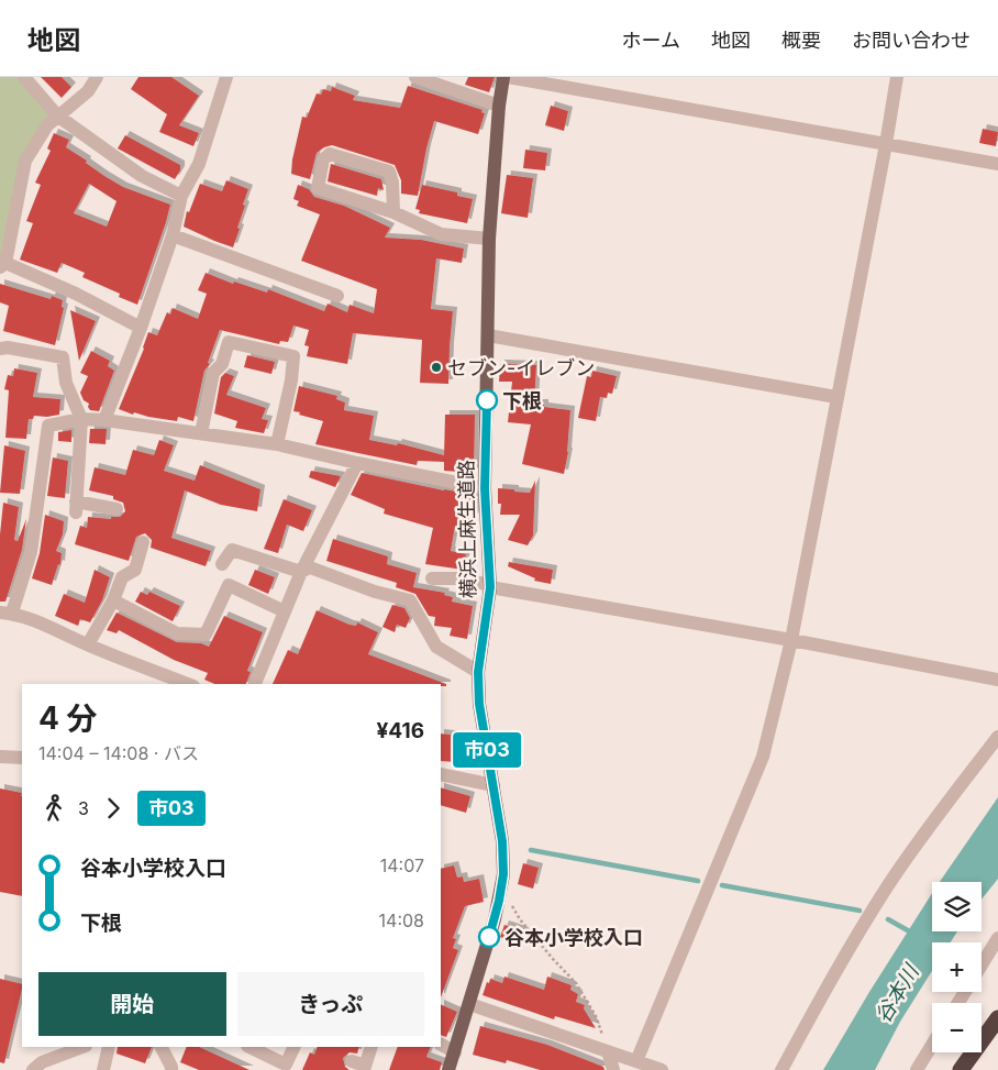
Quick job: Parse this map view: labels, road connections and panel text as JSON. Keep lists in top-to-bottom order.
{
  "streets": {
    "main road": ["横浜上麻生道路"]
  },
  "water": ["谷本川"],
  "places": ["セブン-イレブン", "下根", "谷本小学校入口"],
  "lines": ["bus line 市03"],
  "page": {
    "header": "地図",
    "nav": [
      "ホーム",
      "地図",
      "概要",
      "お問い合わせ"
    ],
    "on_map": "市03",
    "heading": ["4 分", "14:04 – 14:08 · バス", "¥416"],
    "legs": ["3", "市03"],
    "list": [
      {
        "name": "谷本小学校入口",
        "value": "14:07"
      },
      {
        "name": "下根",
        "value": "14:08"
      }
    ],
    "map_buttons": ["+", "−"],
    "buttons": ["開始", "きっぷ"]
  }
}
